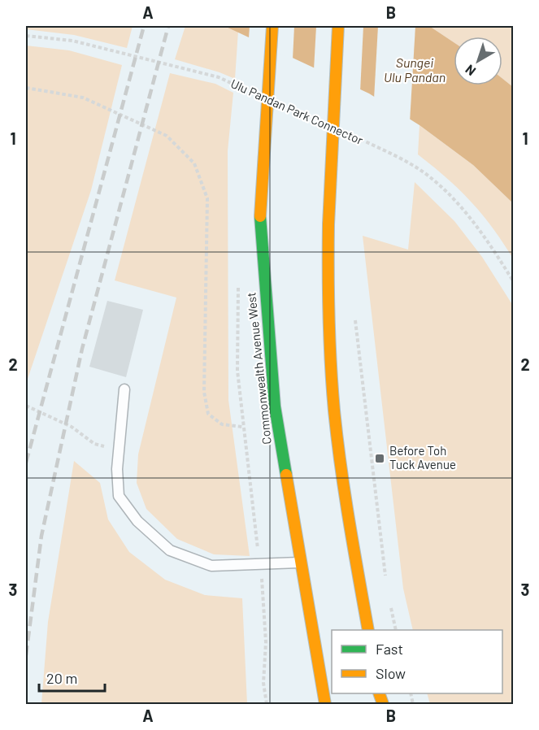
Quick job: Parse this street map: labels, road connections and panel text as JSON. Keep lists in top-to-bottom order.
{
  "streets": {
    "main road": ["Commonwealth Avenue West"],
    "path": ["Ulu Pandan Park Connector"]
  },
  "water": ["Sungei Ulu Pandan"],
  "places": {
    "transit": ["Before Toh Tuck Avenue"]
  },
  "legend": ["Fast", "Slow"],
  "scale_bar": "20 m",
  "north": "bottom left",
  "grid": {
    "columns": ["A", "B"],
    "rows": ["1", "2", "3"]
  }
}
